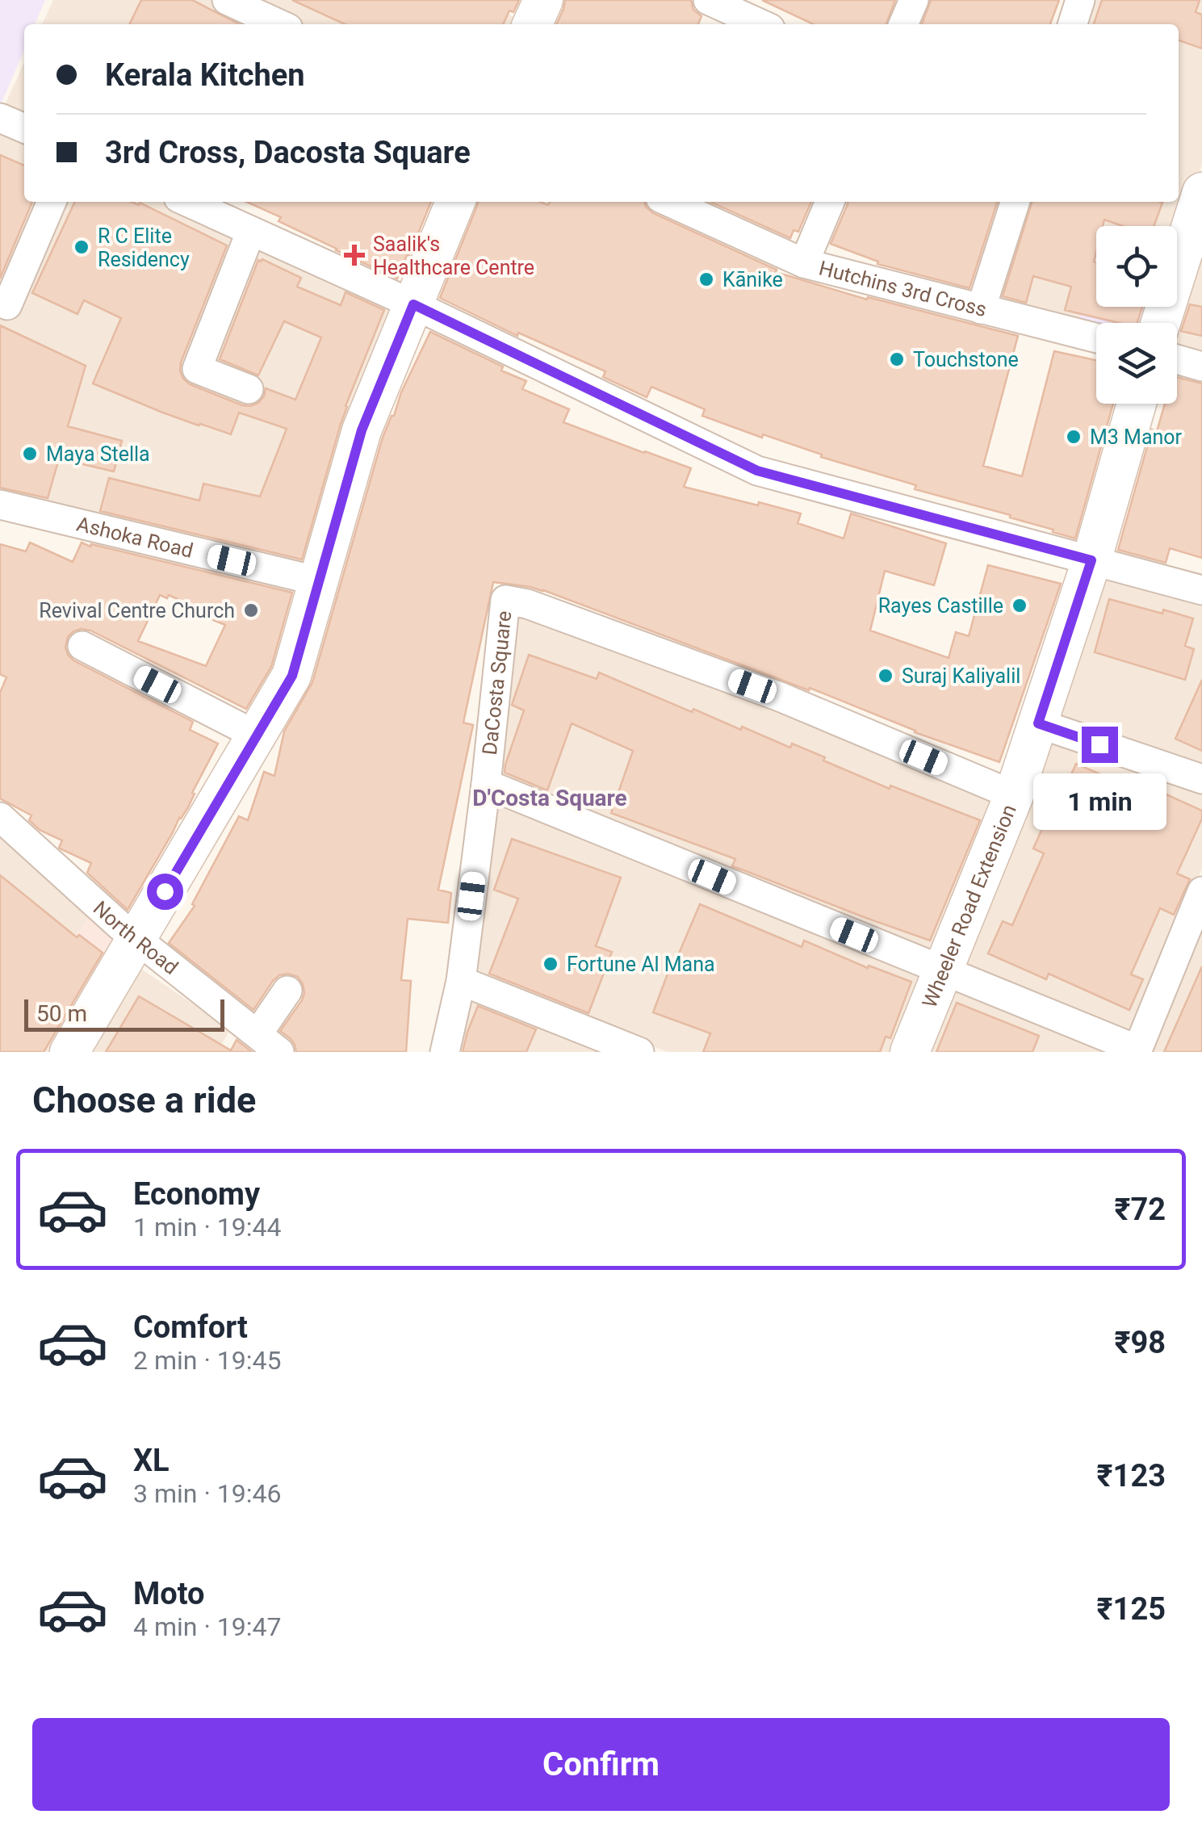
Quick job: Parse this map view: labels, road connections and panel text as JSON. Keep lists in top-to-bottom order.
{
  "streets": {
    "street": [
      "Hutchins 3rd Cross",
      "Ashoka Road",
      "DaCosta Square",
      "Wheeler Road Extension",
      "North Road"
    ]
  },
  "crossings": [
    ["DaCosta Square", "Wheeler Road Extension"]
  ],
  "districts": ["D'Costa Square"],
  "places": {
    "other": [
      "R C Elite Residency",
      "Kānike",
      "Touchstone",
      "M3 Manor",
      "Maya Stella",
      "Rayes Castille",
      "Revival Centre Church",
      "Suraj Kaliyalil",
      "Fortune Al Mana"
    ],
    "health": ["Saalik's Healthcare Centre"]
  },
  "scale_bar": "50 m",
  "page": {
    "banner": ["Kerala Kitchen", "3rd Cross, Dacosta Square"],
    "bubble": "1 min",
    "scale": "50 m",
    "heading": "Choose a ride",
    "list": [
      {
        "name": "Economy",
        "note": "1 min · 19:44",
        "value": "₹72"
      },
      {
        "name": "Comfort",
        "note": "2 min · 19:45",
        "value": "₹98"
      },
      {
        "name": "XL",
        "note": "3 min · 19:46",
        "value": "₹123"
      },
      {
        "name": "Moto",
        "note": "4 min · 19:47",
        "value": "₹125"
      }
    ],
    "buttons": "Confirm"
  }
}
